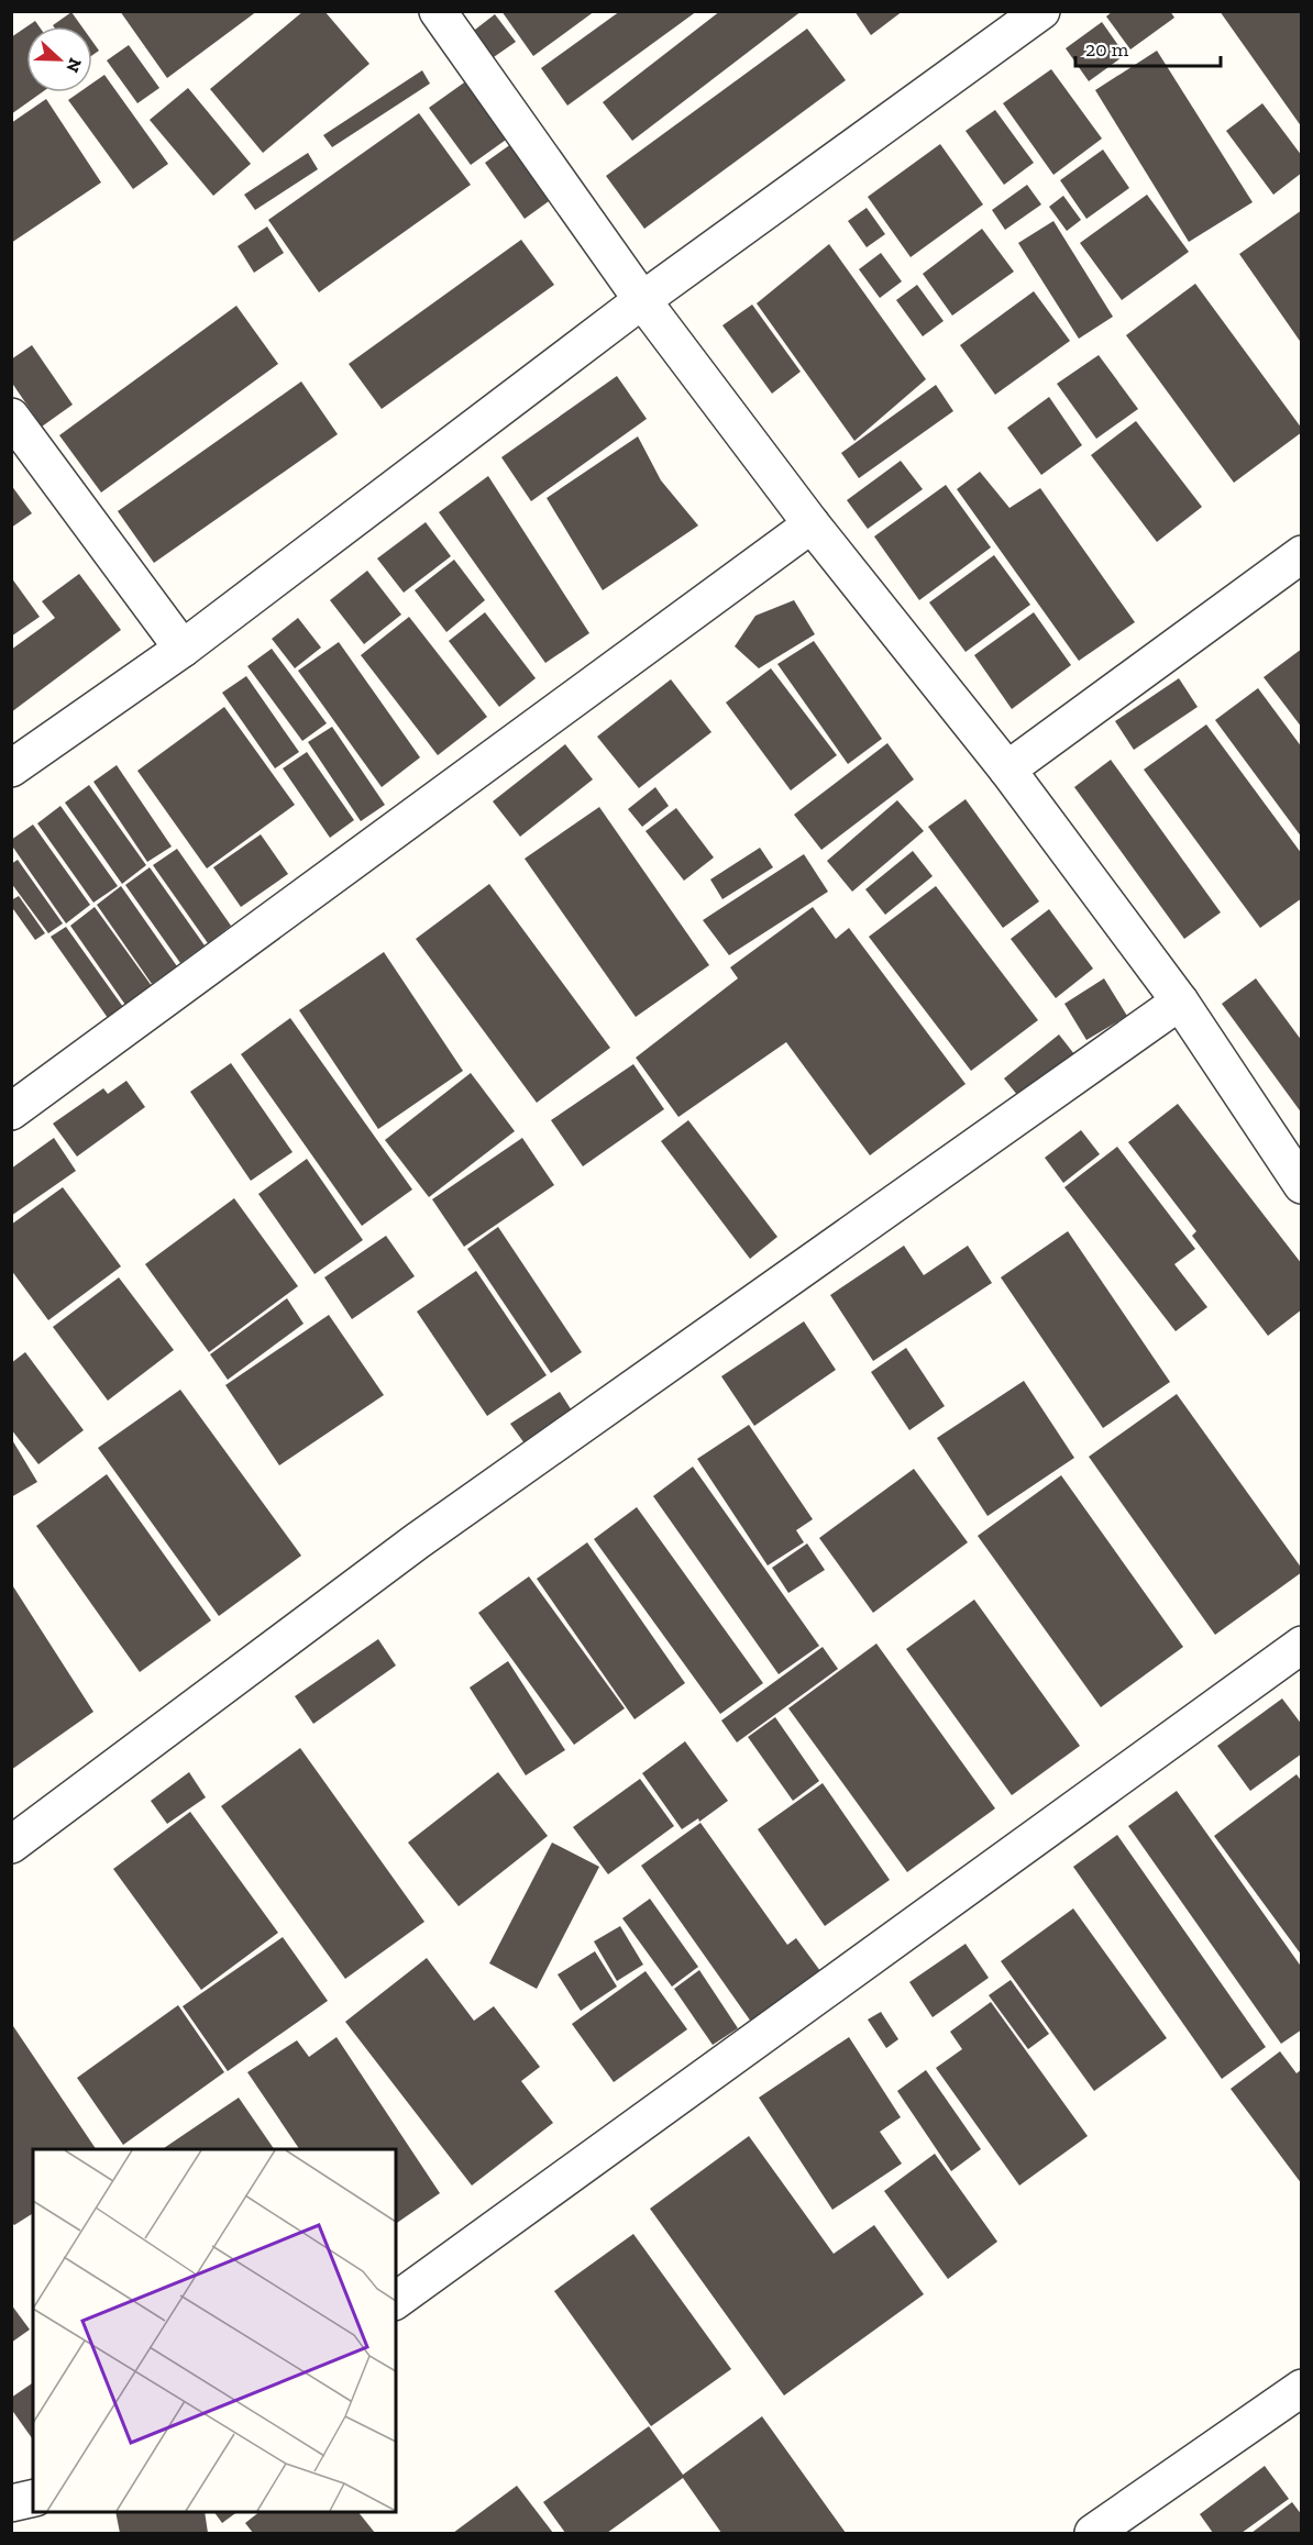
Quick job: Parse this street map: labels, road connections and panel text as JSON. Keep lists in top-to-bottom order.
{
  "scale_bar": "20 m",
  "north": "right"
}
